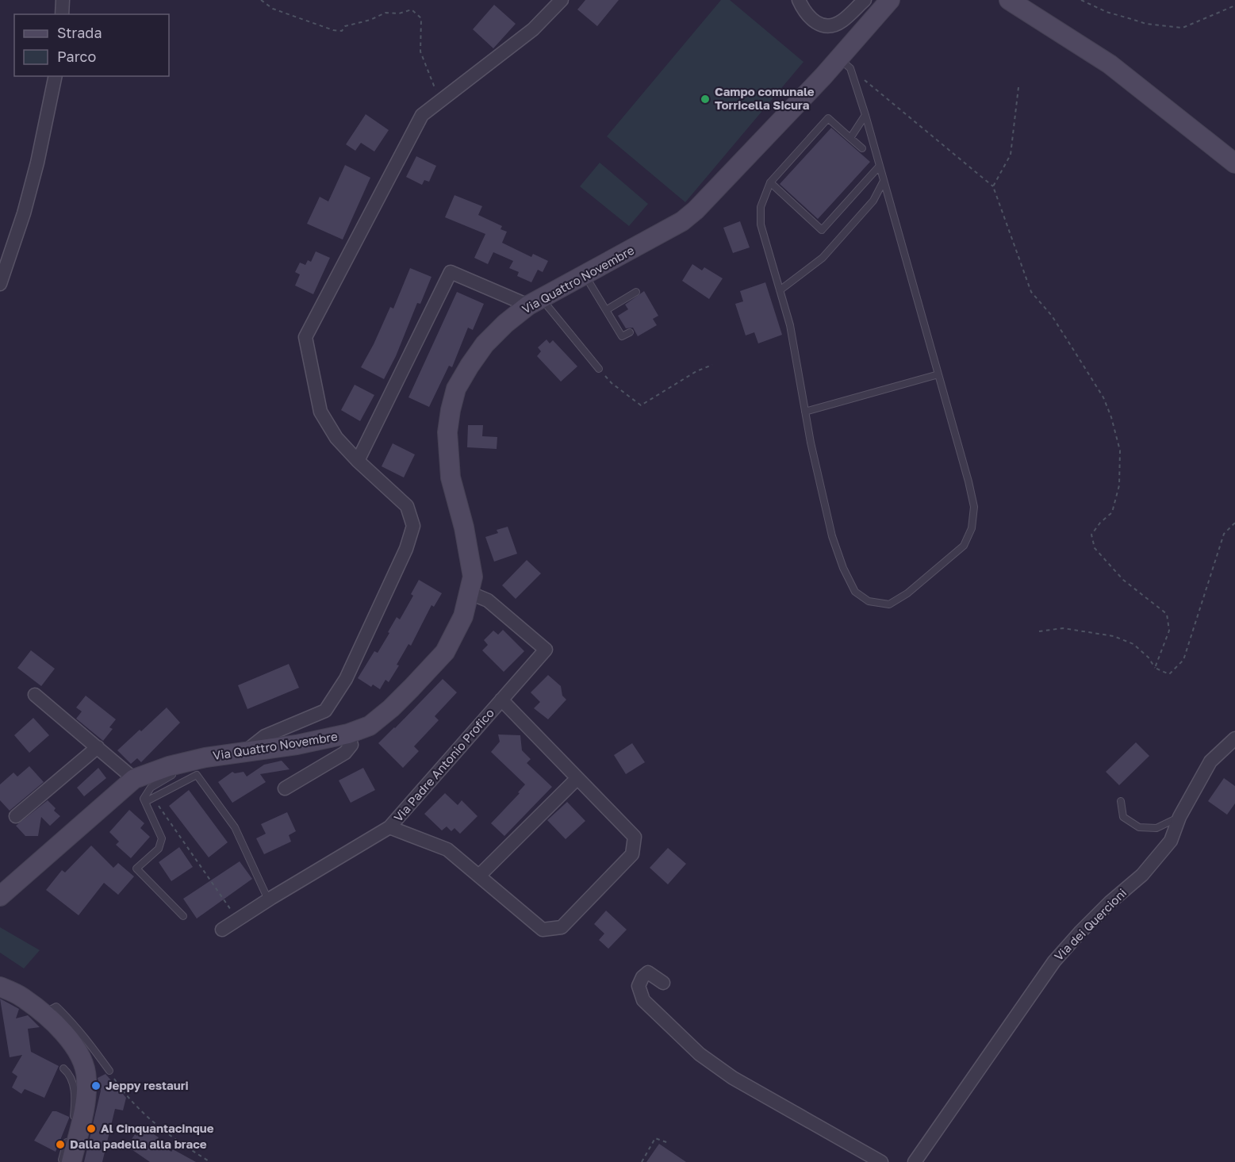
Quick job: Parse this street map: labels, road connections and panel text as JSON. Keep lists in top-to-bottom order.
{
  "streets": {
    "main road": ["Via Quattro Novembre"],
    "street": ["Via Padre Antonio Profico", "Via dei Quercioni"]
  },
  "crossings": [
    ["Via Quattro Novembre", "Via Padre Antonio Profico"]
  ],
  "places": [
    "Campo comunale Torricella Sicura",
    "Jeppy restauri",
    "Al Cinquantacinque",
    "Dalla padella alla brace"
  ],
  "legend": ["Strada", "Parco"]
}
